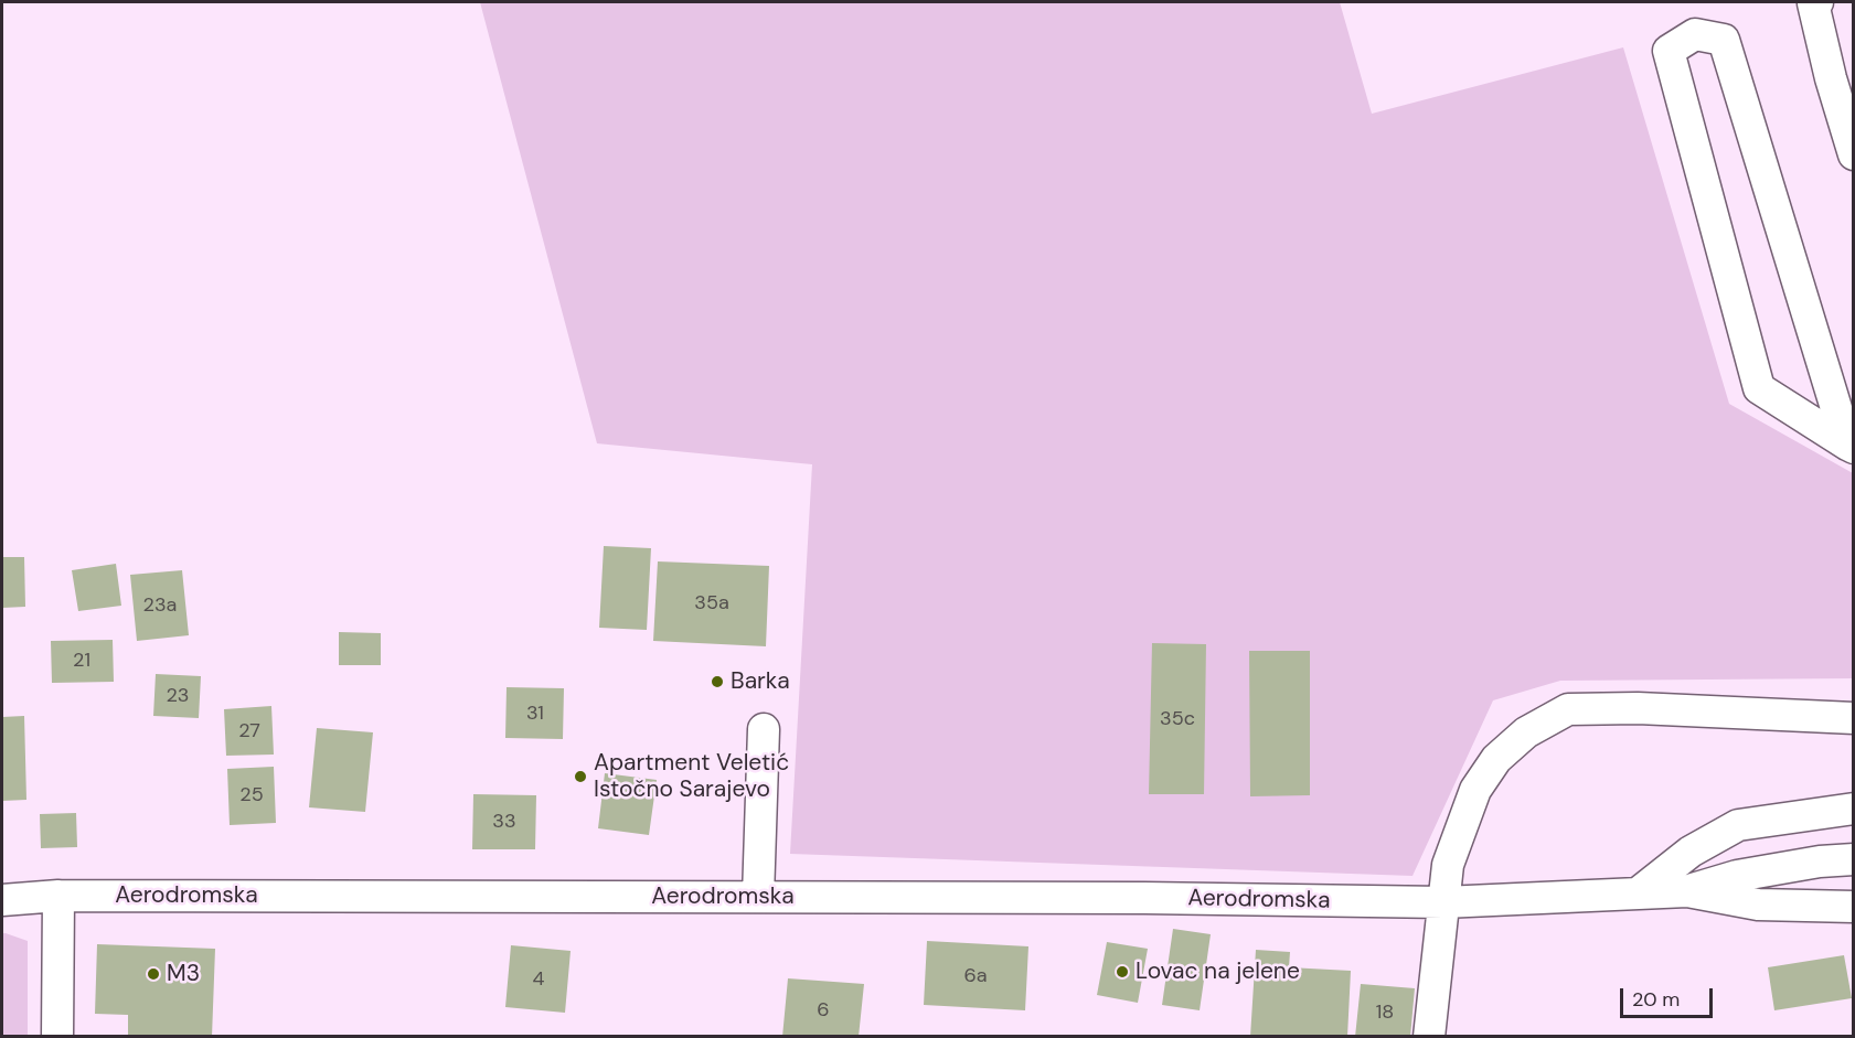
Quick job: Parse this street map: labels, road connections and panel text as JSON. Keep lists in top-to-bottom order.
{
  "streets": {
    "street": ["Aerodromska"]
  },
  "places": [
    "Barka",
    "Apartment Veletić Istočno Sarajevo",
    "Lovac na jelene",
    "M3"
  ],
  "house_numbers": [
    "35a",
    "23a",
    "21",
    "23",
    "31",
    "35c",
    "27",
    "25",
    "33",
    "6a",
    "4",
    "6",
    "18"
  ],
  "scale_bar": "20 m"
}
